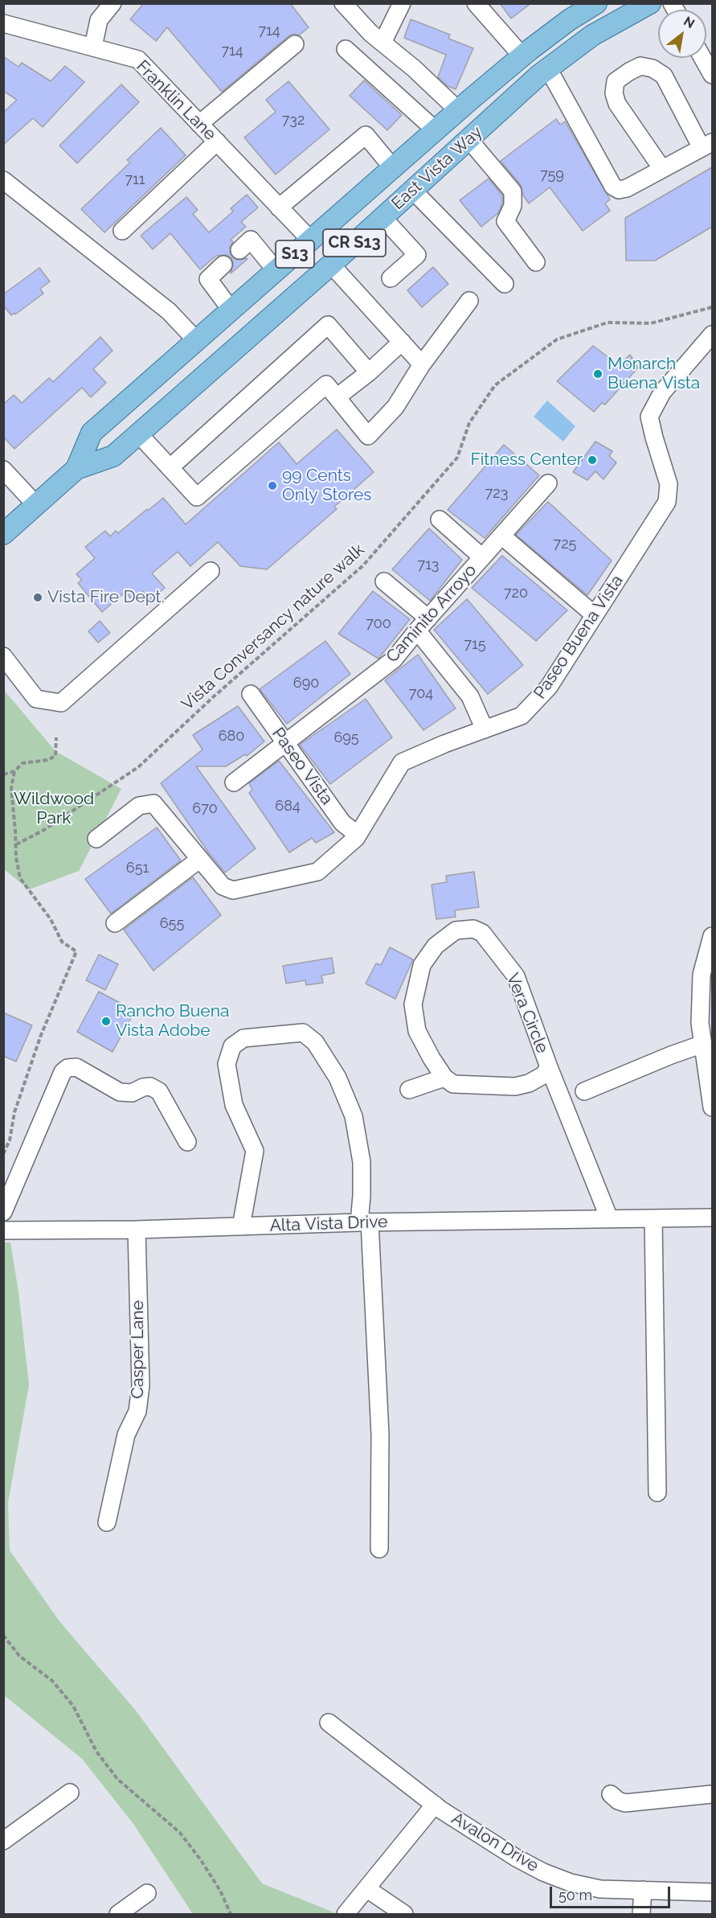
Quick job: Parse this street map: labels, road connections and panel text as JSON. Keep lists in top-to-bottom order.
{
  "streets": {
    "main road": ["East Vista Way", "CR S13", "S13"],
    "street": [
      "Franklin Lane",
      "Caminito Arroyo",
      "Paseo Buena Vista",
      "Paseo Vista",
      "Vera Circle",
      "Alta Vista Drive",
      "Casper Lane",
      "Avalon Drive"
    ],
    "path": ["Vista Conversancy nature walk"]
  },
  "crossings": [
    ["Franklin Lane", "East Vista Way"],
    ["Caminito Arroyo", "Paseo Vista"],
    ["Paseo Buena Vista", "Paseo Vista"],
    ["Vera Circle", "Alta Vista Drive"],
    ["Alta Vista Drive", "Casper Lane"]
  ],
  "parks": ["Wildwood Park"],
  "places": [
    "Monarch Buena Vista",
    "Fitness Center",
    "99 Cents Only Stores",
    "Vista Fire Dept.",
    "Rancho Buena Vista Adobe"
  ],
  "house_numbers": [
    "714",
    "714",
    "732",
    "759",
    "711",
    "723",
    "725",
    "713",
    "720",
    "700",
    "715",
    "690",
    "704",
    "680",
    "695",
    "684",
    "670",
    "651",
    "655"
  ],
  "scale_bar": "50 m",
  "north": "top right"
}
